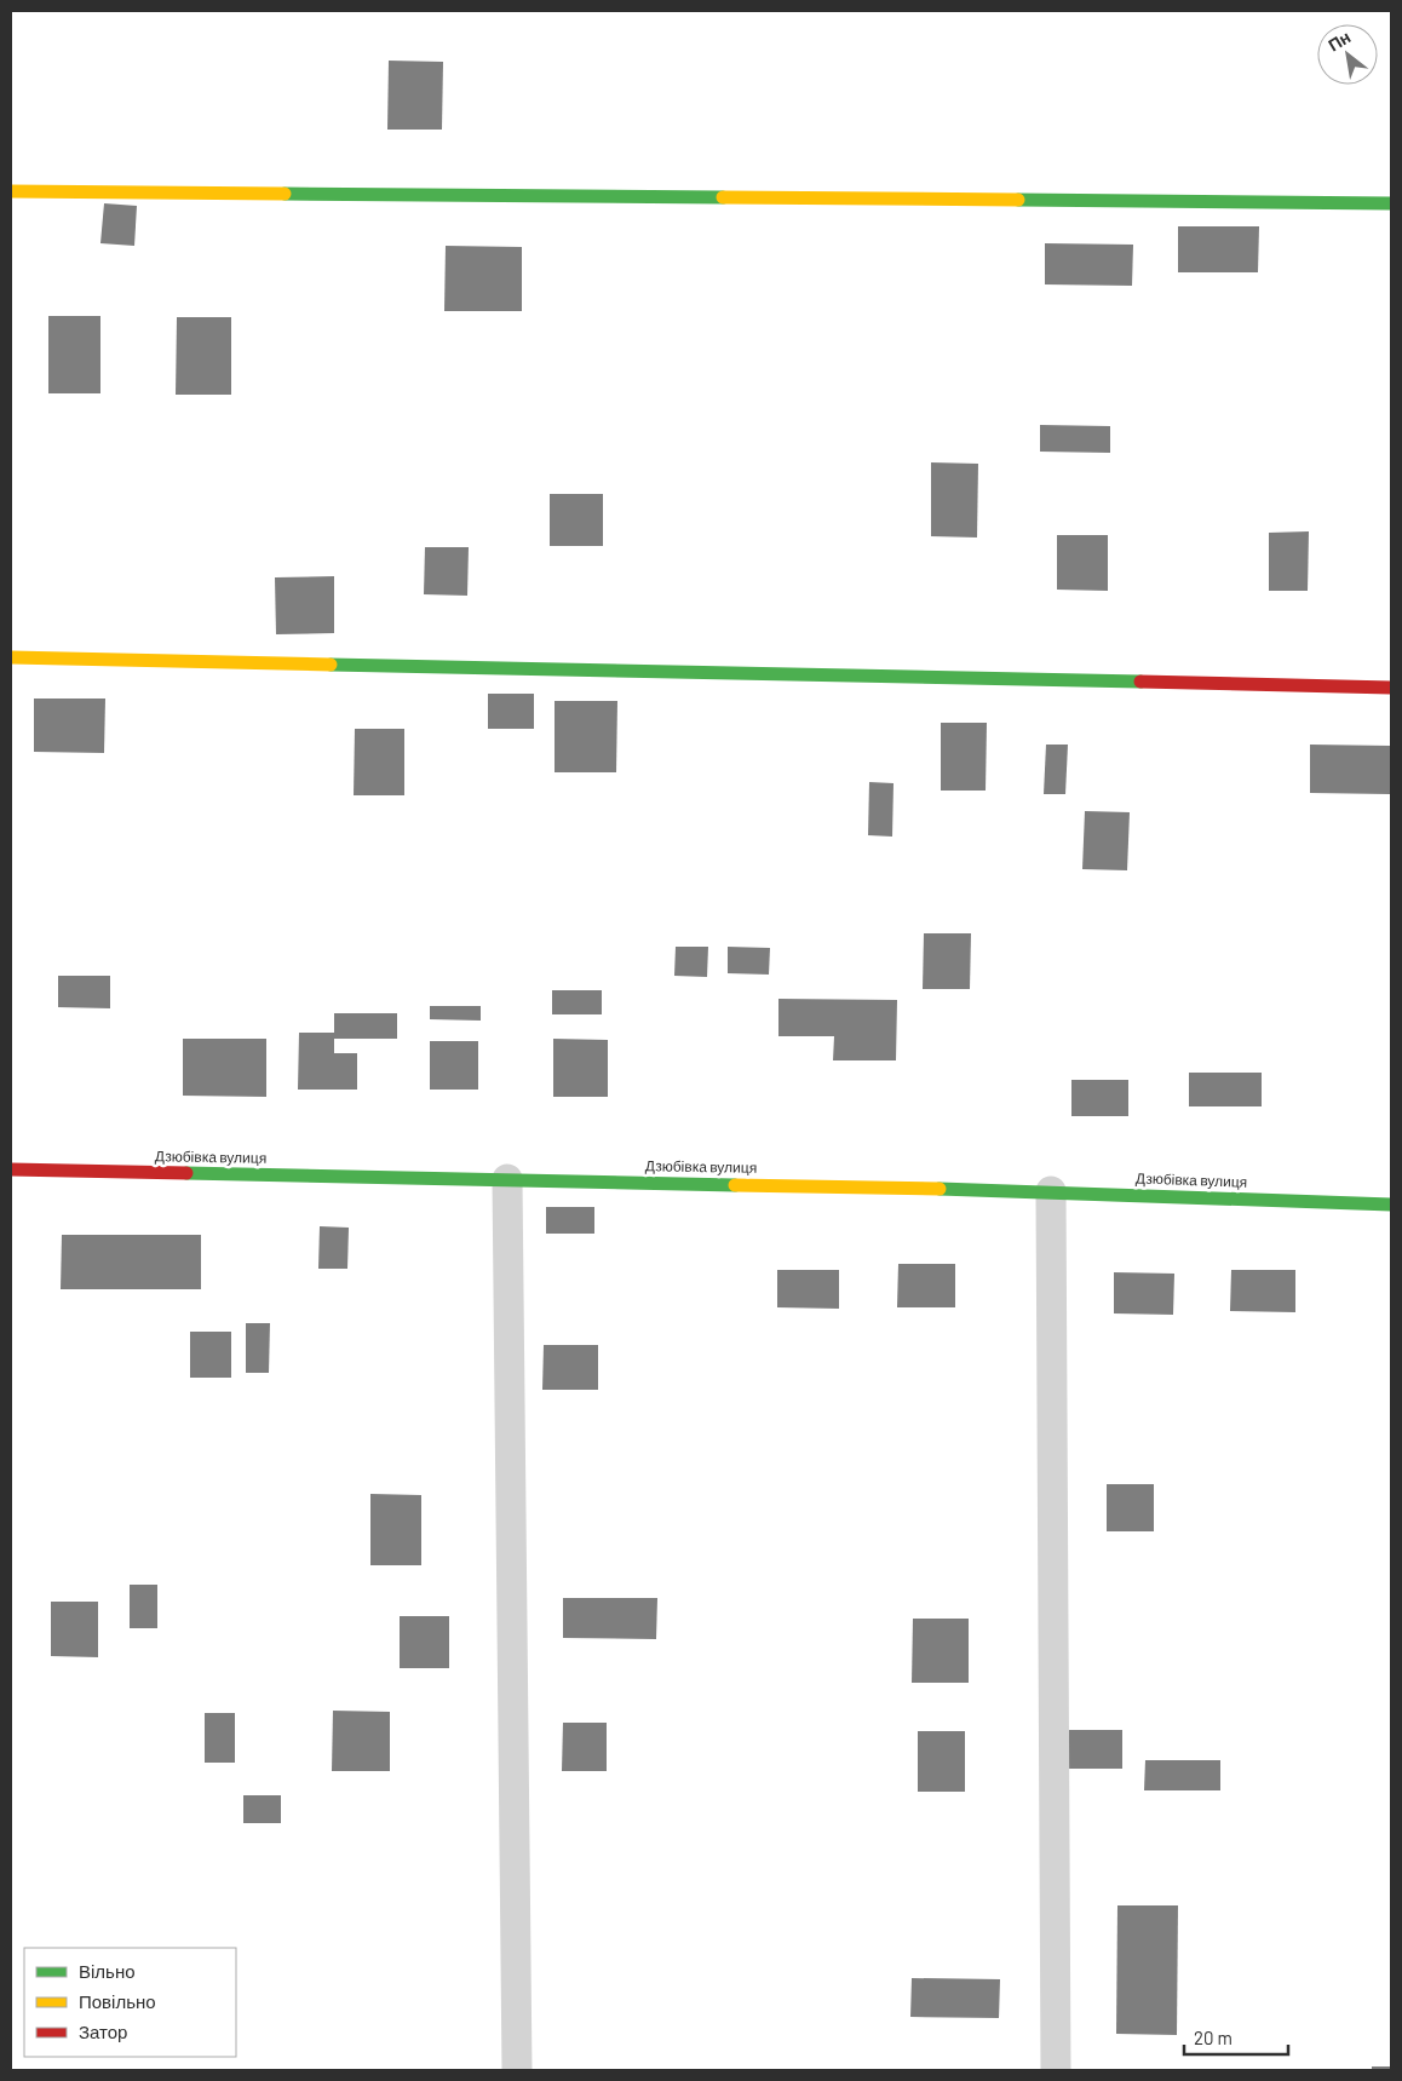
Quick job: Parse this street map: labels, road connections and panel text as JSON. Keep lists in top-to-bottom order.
{
  "streets": {
    "street": ["Дзюбівка вулиця"]
  },
  "legend": ["Вільно", "Повільно", "Затор"],
  "scale_bar": "20 m",
  "north": "top left"
}
